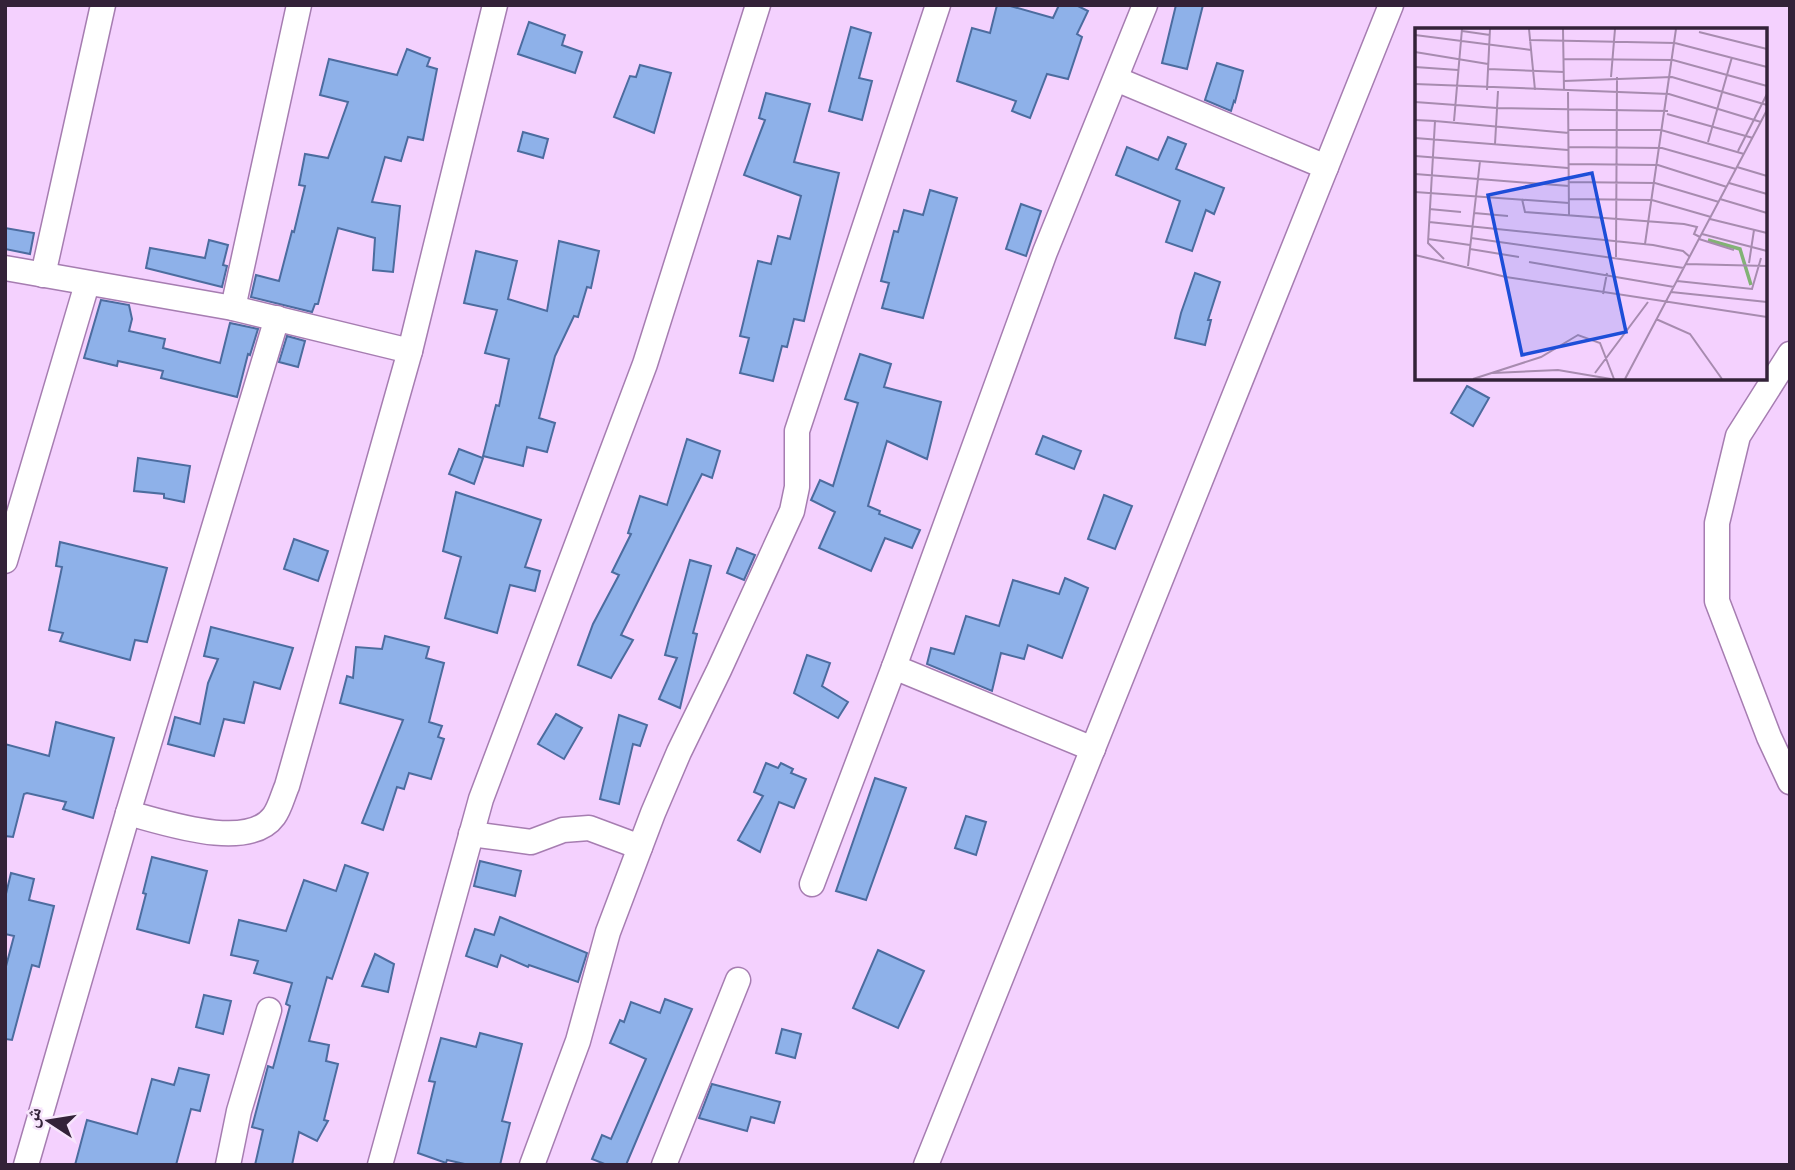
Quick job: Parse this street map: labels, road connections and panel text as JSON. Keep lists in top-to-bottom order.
{
  "north": "left"
}
